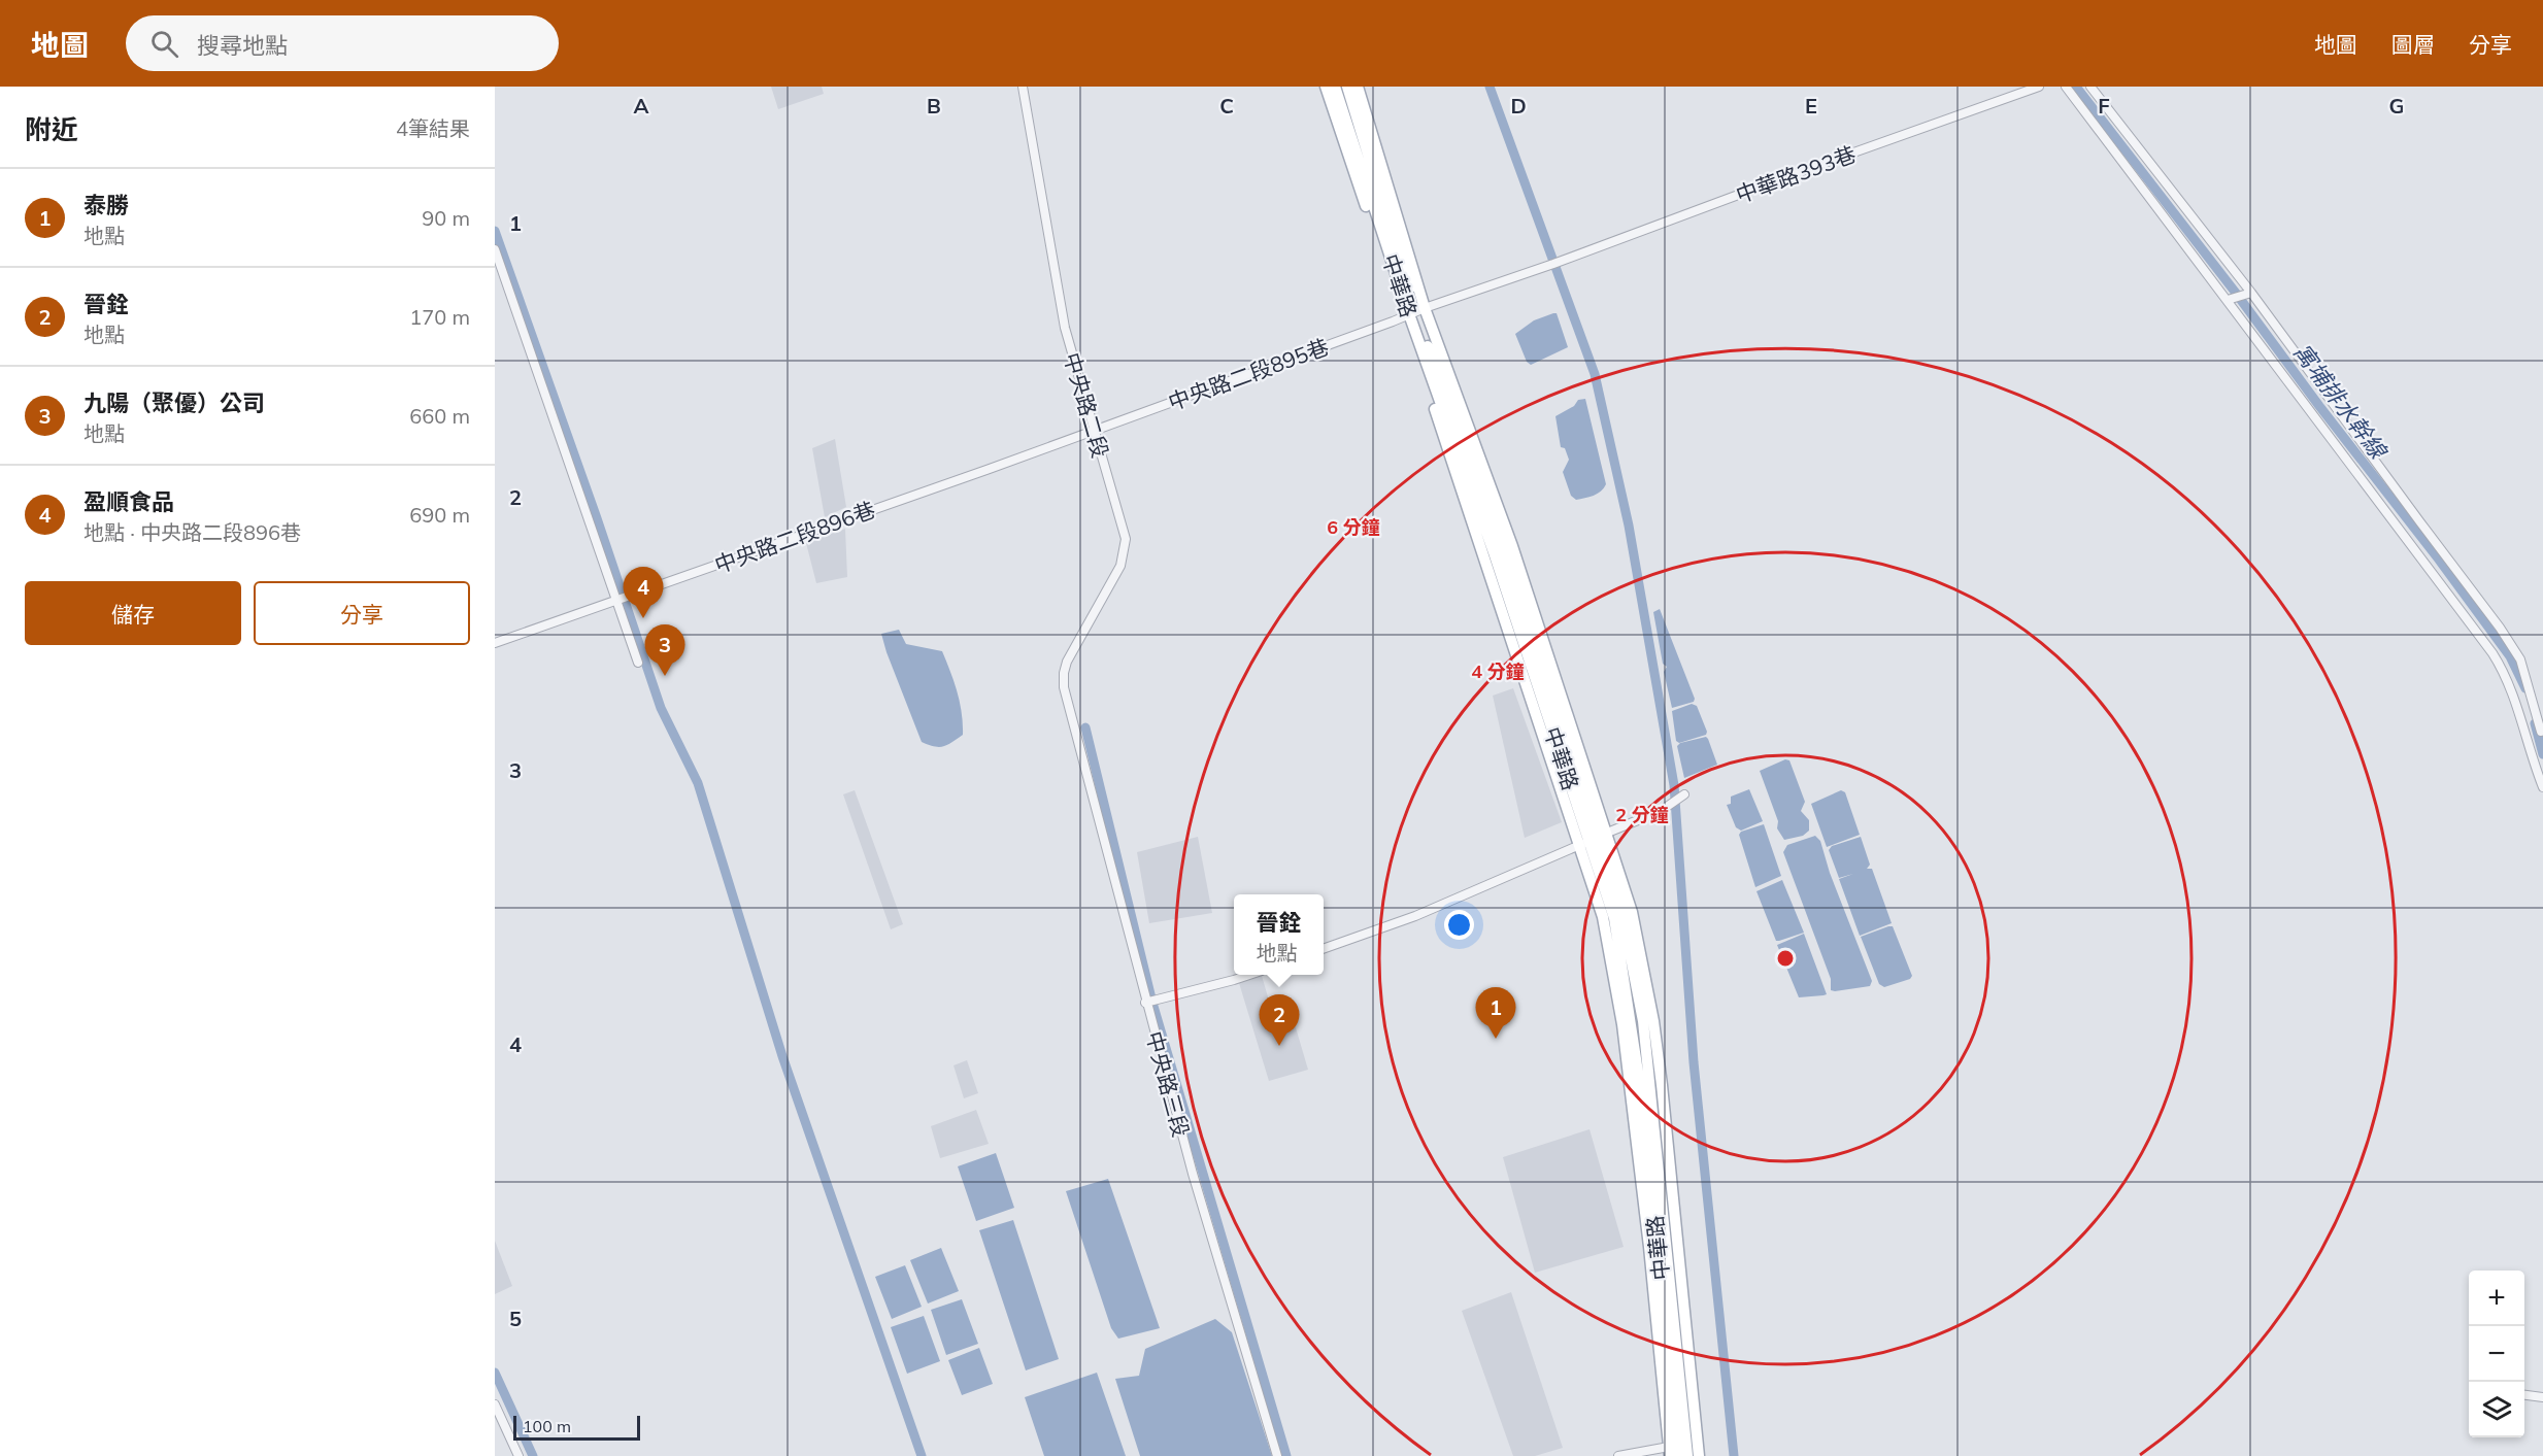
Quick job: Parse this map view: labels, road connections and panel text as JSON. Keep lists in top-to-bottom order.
{
  "streets": {
    "main road": ["中華路"],
    "street": [
      "中華路393巷",
      "中央路二段895巷",
      "中央路二段",
      "中央路二段896巷",
      "中央路三段"
    ]
  },
  "crossings": [
    ["中華路393巷", "中華路"],
    ["中華路393巷", "中央路二段895巷"],
    ["中華路", "中央路二段895巷"],
    ["中央路二段895巷", "中央路二段"],
    ["中央路二段895巷", "中央路二段896巷"],
    ["中央路二段", "中央路二段896巷"],
    ["中央路二段", "中央路三段"]
  ],
  "water": ["寓埔排水幹線"],
  "scale_bar": "100 m",
  "page": {
    "header": "地圖",
    "search": "搜尋地點",
    "nav": ["地圖", "圖層", "分享"],
    "heading": ["附近", "4筆結果"],
    "list": [
      {
        "mark": "1",
        "name": "泰勝",
        "note": "地點",
        "value": "90 m"
      },
      {
        "mark": "2",
        "name": "晉銓",
        "note": "地點",
        "value": "170 m"
      },
      {
        "mark": "3",
        "name": "九陽（聚優）公司",
        "note": "地點",
        "value": "660 m"
      },
      {
        "mark": "4",
        "name": "盈順食品",
        "note": "地點 · 中央路二段896巷",
        "value": "690 m"
      }
    ],
    "buttons": ["儲存", "分享"],
    "pins": [
      "4",
      "3",
      "1",
      "2"
    ],
    "popup": ["晉銓", "地點"],
    "map_buttons": ["+", "−"],
    "scale": "100 m"
  },
  "grid": {
    "columns": [
      "A",
      "B",
      "C",
      "D",
      "E",
      "F",
      "G"
    ],
    "rows": [
      "1",
      "2",
      "3",
      "4",
      "5"
    ]
  },
  "rings": ["6 分鐘", "4 分鐘", "2 分鐘"]
}
